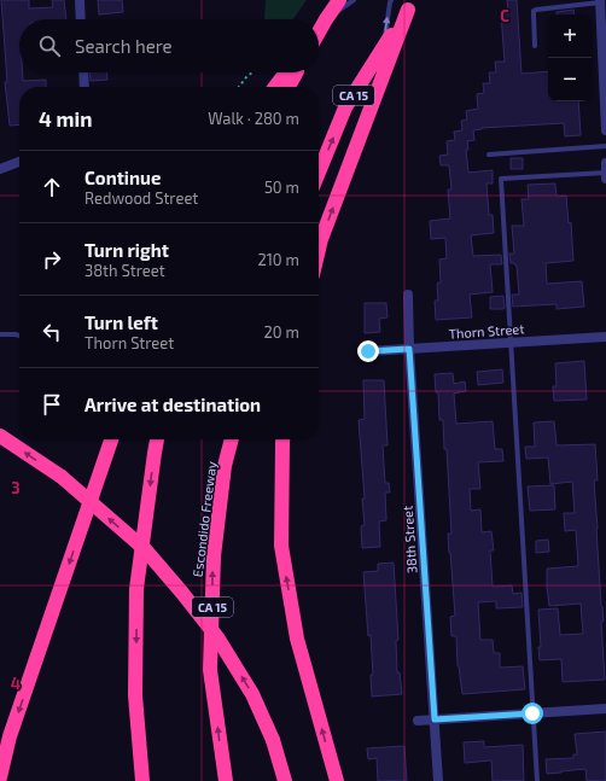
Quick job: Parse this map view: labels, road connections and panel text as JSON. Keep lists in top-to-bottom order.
{
  "streets": {
    "highway": ["CA 15", "Escondido Freeway"],
    "street": ["Thorn Street", "38th Street"]
  },
  "crossings": [
    ["Thorn Street", "38th Street"]
  ],
  "page": {
    "map_buttons": ["+", "−"],
    "search": "Search here",
    "heading": ["4 min", "Walk · 280 m"],
    "list": [
      ["Continue", "Redwood Street", "50 m"],
      ["Turn right", "38th Street", "210 m"],
      ["Turn left", "Thorn Street", "20 m"],
      "Arrive at destination"
    ]
  },
  "grid": {
    "columns": ["C"],
    "rows": ["3", "4"]
  }
}
